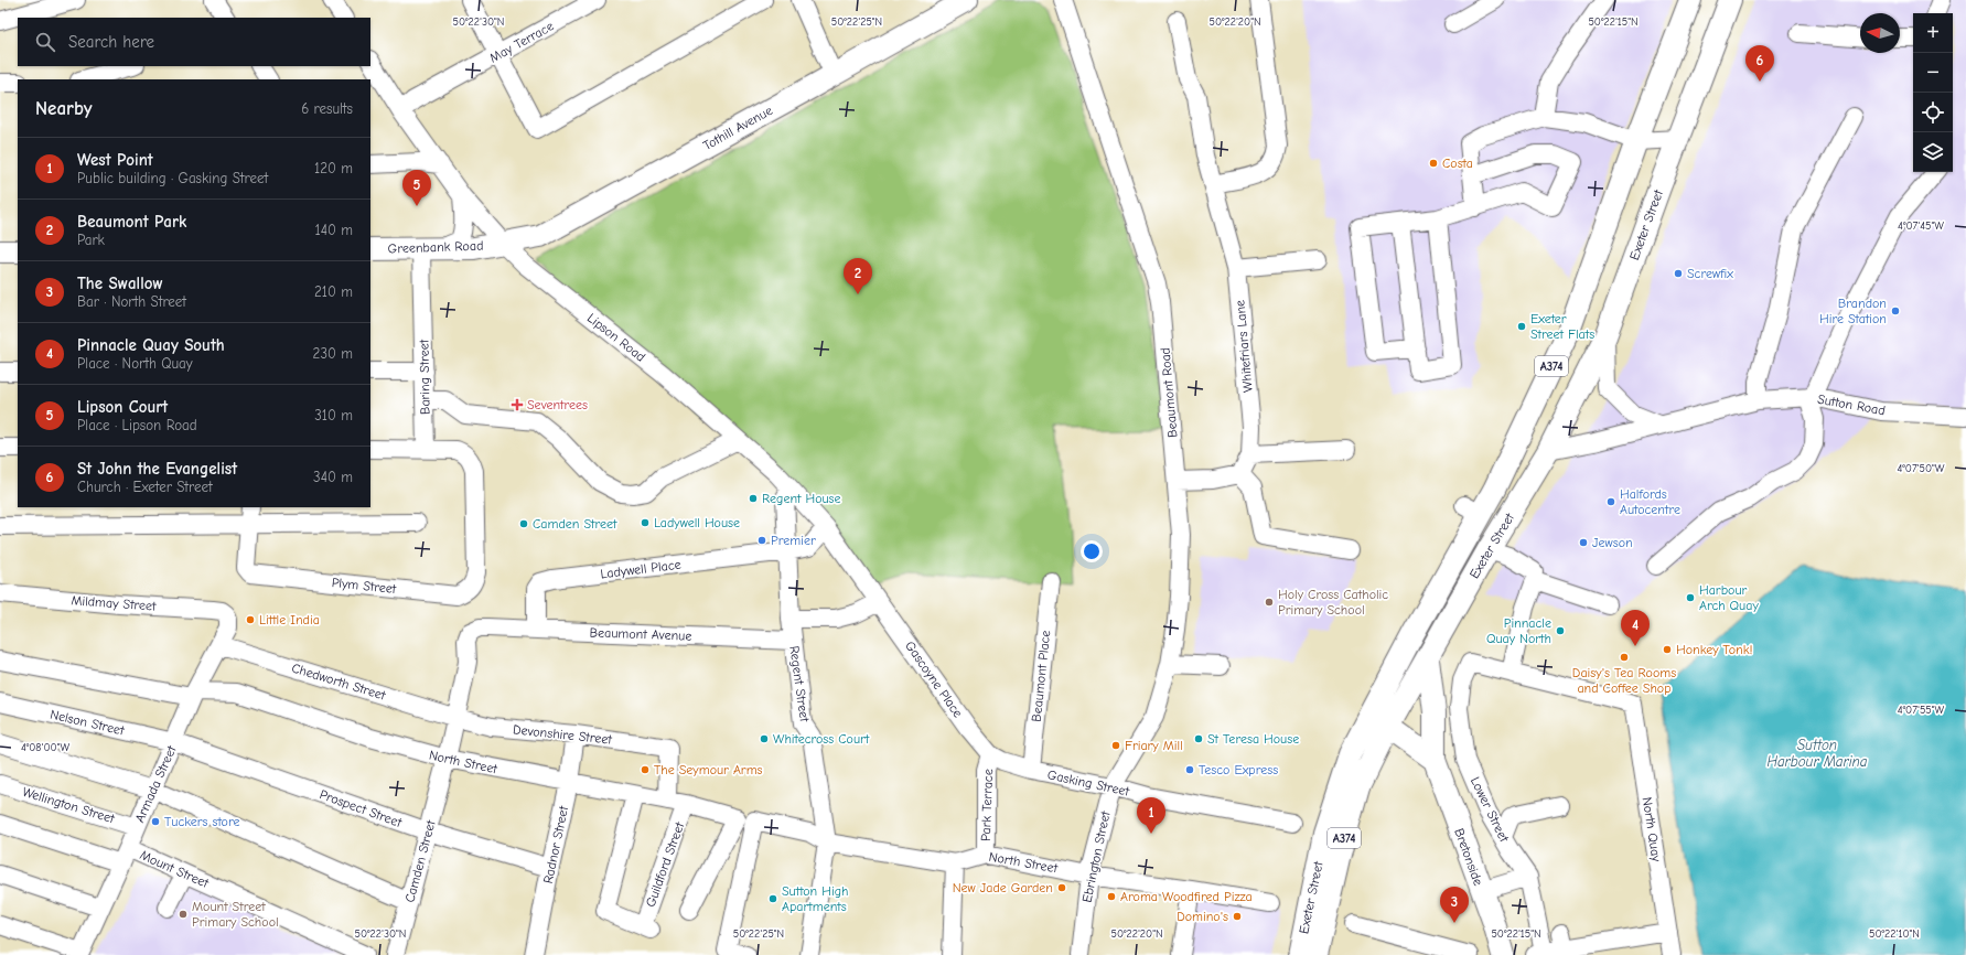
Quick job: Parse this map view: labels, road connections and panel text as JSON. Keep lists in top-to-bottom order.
{
  "streets": {
    "main road": [
      "Tothill Avenue",
      "Exeter Street",
      "Greenbank Road",
      "A374",
      "Bretonside"
    ],
    "street": [
      "May Terrace",
      "Lipson Road",
      "Whitefriars Lane",
      "Baring Street",
      "Beaumont Road",
      "Sutton Road",
      "Ladywell Place",
      "Plym Street",
      "Mildmay Street",
      "Beaumont Avenue",
      "Beaumont Place",
      "Gascoyne Place",
      "Chedworth Street",
      "Regent Street",
      "Nelson Street",
      "Devonshire Street",
      "North Street",
      "Gasking Street",
      "Armada Street",
      "Wellington Street",
      "Park Terrace",
      "Prospect Street",
      "Lower Street",
      "North Quay",
      "Radnor Street",
      "Ebrington Street",
      "Camden Street",
      "Guildford Street",
      "Mount Street"
    ]
  },
  "crossings": [
    ["May Terrace", "Lipson Road"],
    ["Tothill Avenue", "Greenbank Road"],
    ["Tothill Avenue", "Lipson Road"],
    ["Exeter Street", "Sutton Road"],
    ["Exeter Street", "Bretonside"],
    ["Greenbank Road", "Lipson Road"],
    ["Greenbank Road", "Baring Street"],
    ["Lipson Road", "Ladywell Place"],
    ["Lipson Road", "Gascoyne Place"],
    ["Lipson Road", "Regent Street"],
    ["Baring Street", "Plym Street"],
    ["Beaumont Road", "Gasking Street"],
    ["Beaumont Road", "Ebrington Street"],
    ["Ladywell Place", "Beaumont Avenue"],
    ["Ladywell Place", "Regent Street"],
    ["Mildmay Street", "Armada Street"],
    ["Beaumont Avenue", "Regent Street"],
    ["Beaumont Avenue", "Camden Street"],
    ["Beaumont Place", "Gasking Street"],
    ["Gascoyne Place", "Gasking Street"],
    ["Gascoyne Place", "Park Terrace"],
    ["Chedworth Street", "Devonshire Street"],
    ["Chedworth Street", "Armada Street"],
    ["Chedworth Street", "Camden Street"],
    ["Regent Street", "North Street"],
    ["Nelson Street", "Armada Street"],
    ["Nelson Street", "Prospect Street"],
    ["Devonshire Street", "North Street"],
    ["Devonshire Street", "Radnor Street"],
    ["Devonshire Street", "Camden Street"],
    ["North Street", "Armada Street"],
    ["North Street", "Park Terrace"],
    ["North Street", "Radnor Street"],
    ["North Street", "Ebrington Street"],
    ["North Street", "Camden Street"],
    ["North Street", "Guildford Street"],
    ["Gasking Street", "Park Terrace"],
    ["Gasking Street", "Ebrington Street"],
    ["Armada Street", "Wellington Street"],
    ["Armada Street", "Prospect Street"],
    ["Armada Street", "Mount Street"],
    ["Prospect Street", "Radnor Street"],
    ["Prospect Street", "Camden Street"],
    ["Lower Street", "North Quay"]
  ],
  "water": ["Sutton Harbour Marina"],
  "places": {
    "other": [
      "Costa",
      "Screwfix",
      "Brandon Hire Station",
      "Exeter Street Flats",
      "Regent House",
      "Halfords Autocentre",
      "Ladywell House",
      "Camden Street",
      "Premier",
      "Jewson",
      "Harbour Arch Quay",
      "Holy Cross Catholic Primary School",
      "Little India",
      "Pinnacle Quay North",
      "Honkey Tonk!",
      "Daisy's Tea Rooms and Coffee Shop",
      "Whitecross Court",
      "St Teresa House",
      "Friary Mill",
      "The Seymour Arms",
      "Tesco Express",
      "Tuckers store",
      "New Jade Garden",
      "Aroma Woodfired Pizza",
      "Sutton High Apartments",
      "Mount Street Primary School",
      "Domino's"
    ],
    "health": ["Seventrees"]
  },
  "north": "left",
  "page": {
    "map_buttons": ["+", "−"],
    "search": "Search here",
    "pins": [
      "6",
      "5",
      "2",
      "4",
      "1",
      "3"
    ],
    "heading": ["Nearby", "6 results"],
    "list": [
      {
        "mark": "1",
        "name": "West Point",
        "note": "Public building · Gasking Street",
        "value": "120 m"
      },
      {
        "mark": "2",
        "name": "Beaumont Park",
        "note": "Park",
        "value": "140 m"
      },
      {
        "mark": "3",
        "name": "The Swallow",
        "note": "Bar · North Street",
        "value": "210 m"
      },
      {
        "mark": "4",
        "name": "Pinnacle Quay South",
        "note": "Place · North Quay",
        "value": "230 m"
      },
      {
        "mark": "5",
        "name": "Lipson Court",
        "note": "Place · Lipson Road",
        "value": "310 m"
      },
      {
        "mark": "6",
        "name": "St John the Evangelist",
        "note": "Church · Exeter Street",
        "value": "340 m"
      }
    ]
  },
  "coordinates": [
    "50°22'30\"N",
    "50°22'25\"N",
    "50°22'20\"N",
    "50°22'15\"N",
    "4°07'45\"W",
    "4°07'50\"W",
    "4°07'55\"W",
    "4°08'00\"W",
    "50°22'10\"N"
  ]
}
